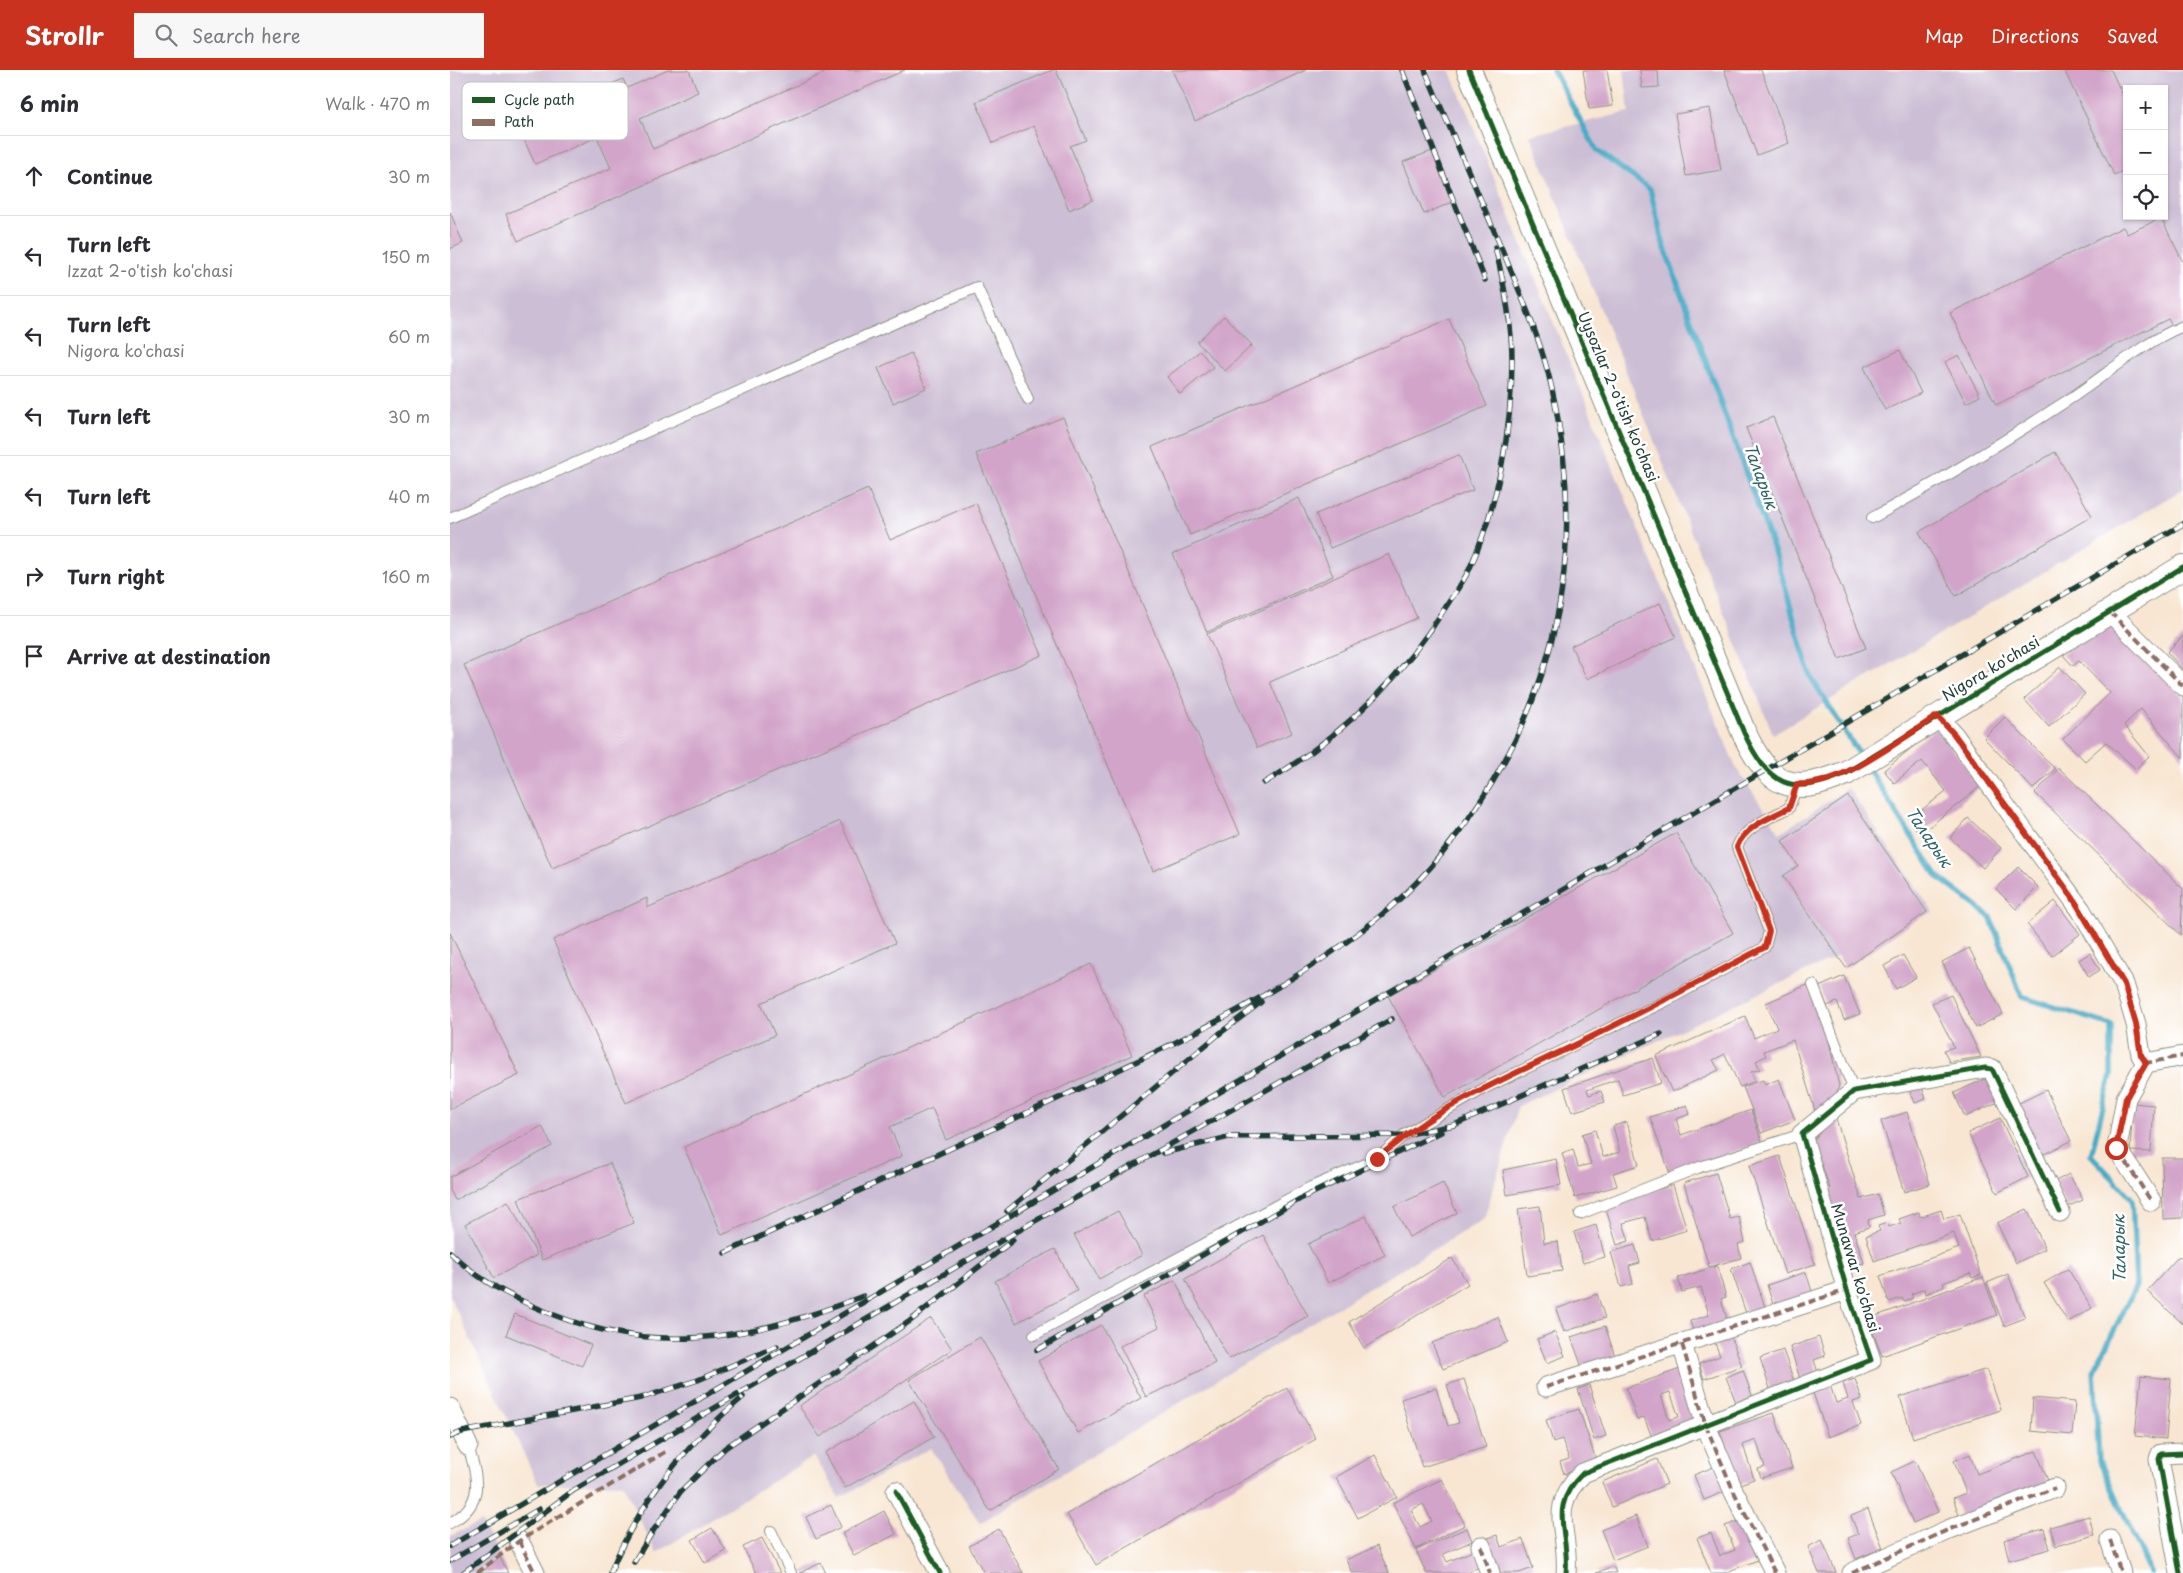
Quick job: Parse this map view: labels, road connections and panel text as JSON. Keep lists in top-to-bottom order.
{
  "streets": {
    "street": ["Uysozlar 2-o'tish ko'chasi", "Nigora ko'chasi", "Munavvar ko'chasi"]
  },
  "crossings": [
    ["Uysozlar 2-o'tish ko'chasi", "Nigora ko'chasi"]
  ],
  "water": ["Таларык"],
  "legend": ["Cycle path", "Path"],
  "page": {
    "header": "Strollr",
    "search": "Search here",
    "nav": ["Map", "Directions", "Saved"],
    "heading": ["6 min", "Walk · 470 m"],
    "map_buttons": ["+", "−"],
    "list": [
      ["Continue", "30 m"],
      ["Turn left", "Izzat 2-o'tish ko'chasi", "150 m"],
      ["Turn left", "Nigora ko'chasi", "60 m"],
      ["Turn left", "30 m"],
      ["Turn left", "40 m"],
      ["Turn right", "160 m"],
      "Arrive at destination"
    ]
  }
}
